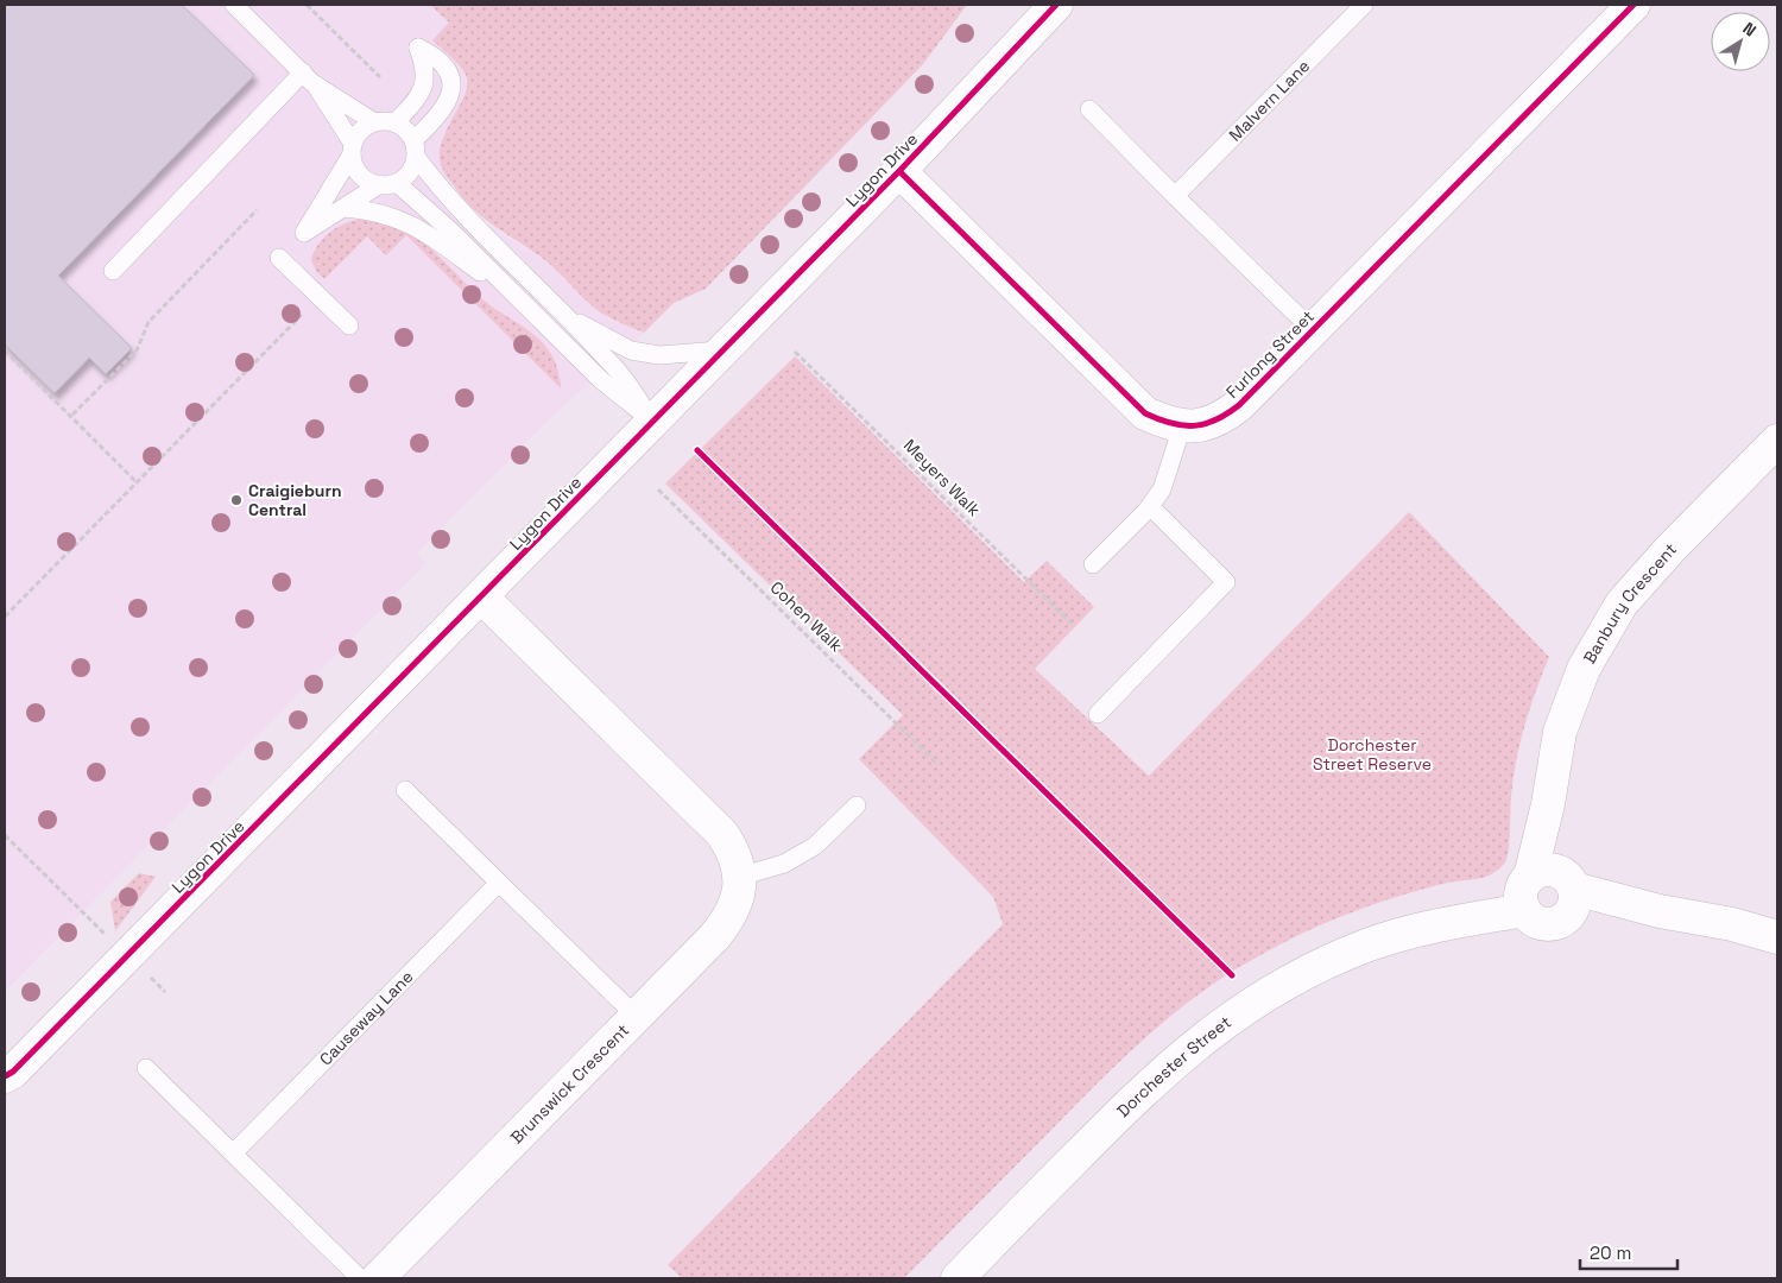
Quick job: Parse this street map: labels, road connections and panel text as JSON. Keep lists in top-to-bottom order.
{
  "streets": {
    "street": [
      "Lygon Drive",
      "Furlong Street",
      "Banbury Crescent",
      "Dorchester Street",
      "Brunswick Crescent"
    ],
    "lane": ["Malvern Lane", "Causeway Lane"],
    "path": ["Meyers Walk", "Cohen Walk"]
  },
  "crossings": [
    ["Lygon Drive", "Furlong Street"],
    ["Lygon Drive", "Brunswick Crescent"],
    ["Banbury Crescent", "Dorchester Street"]
  ],
  "parks": ["Dorchester Street Reserve"],
  "places": ["Craigieburn Central"],
  "scale_bar": "20 m",
  "north": "top right"
}
